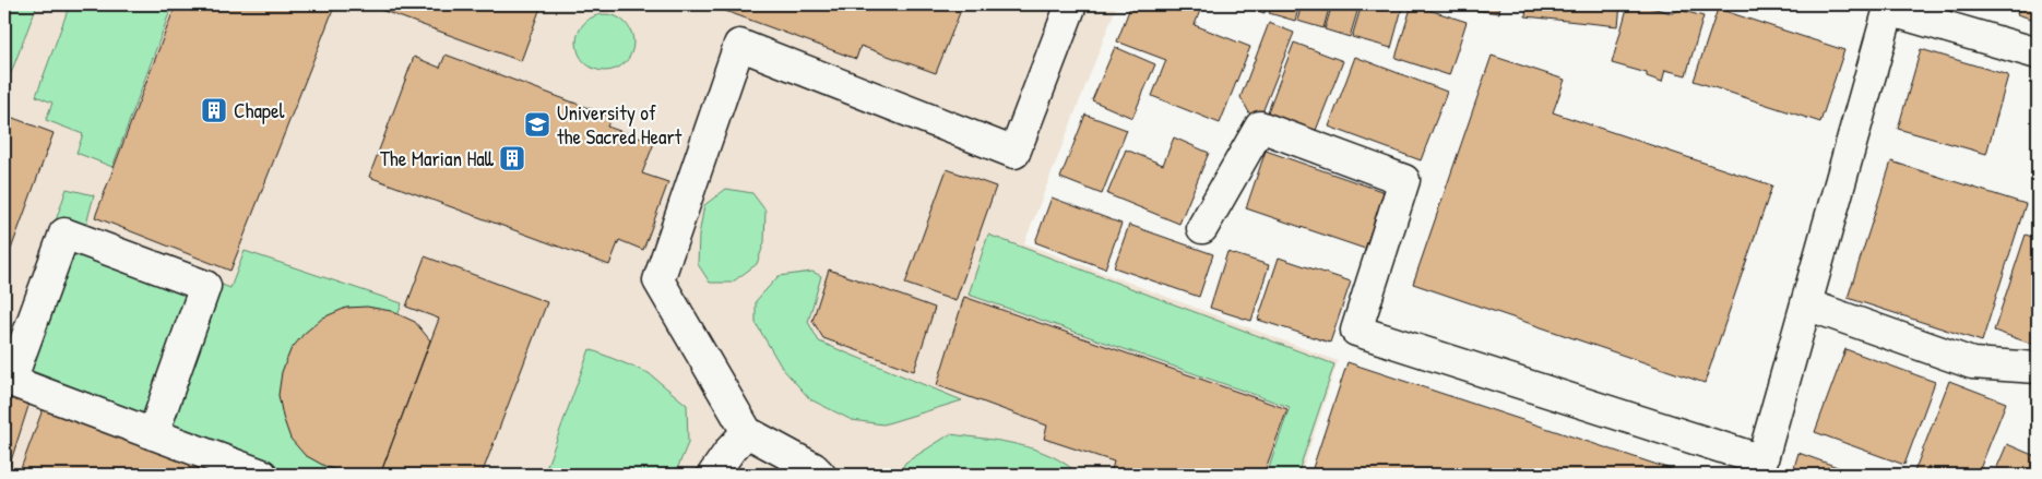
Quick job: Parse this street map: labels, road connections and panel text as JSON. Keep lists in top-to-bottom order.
{
  "places": {
    "building": ["Chapel", "The Marian Hall"],
    "school or university": ["University of the Sacred Heart"]
  }
}
